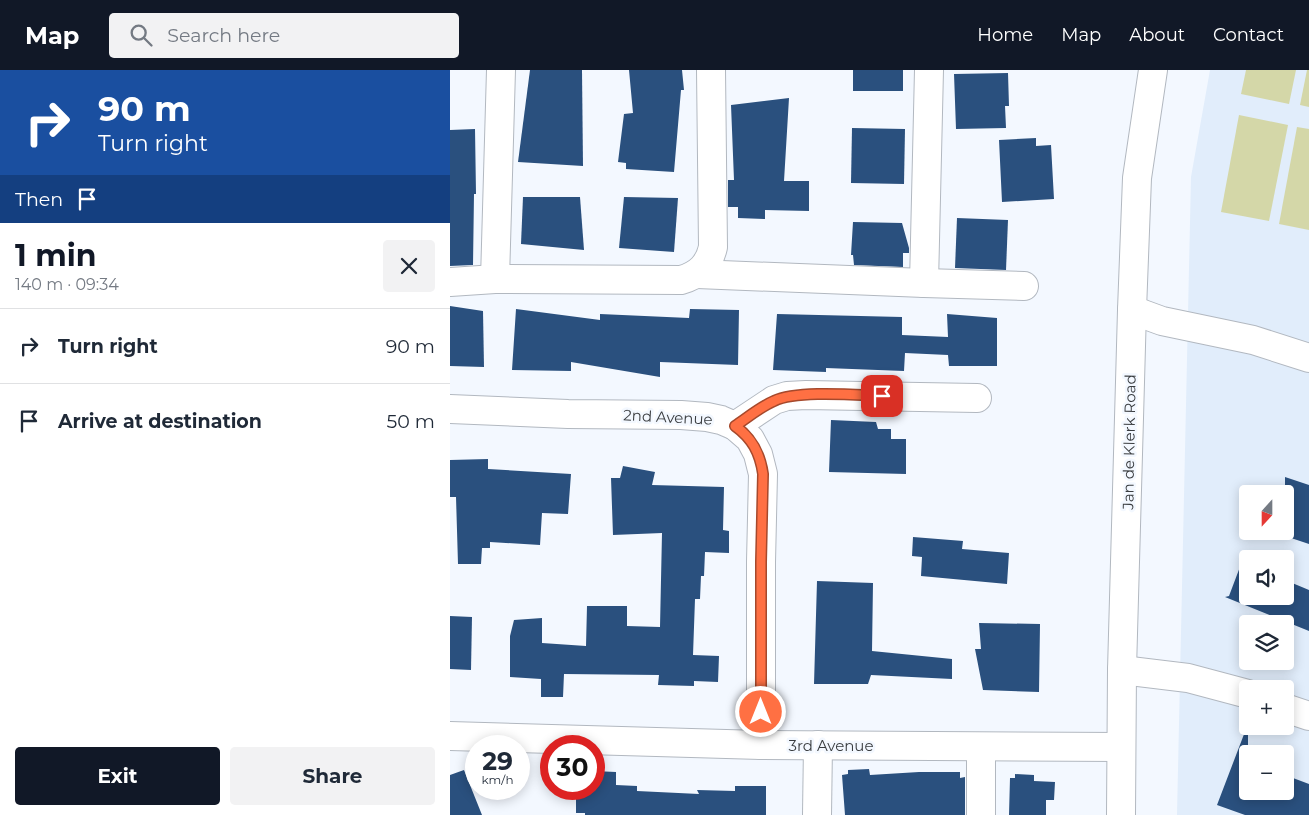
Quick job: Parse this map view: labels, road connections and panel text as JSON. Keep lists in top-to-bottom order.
{
  "streets": {
    "street": ["2nd Avenue", "Jan de Klerk Road", "3rd Avenue"]
  },
  "crossings": [
    ["2nd Avenue", "3rd Avenue"],
    ["Jan de Klerk Road", "3rd Avenue"]
  ],
  "north": "bottom",
  "page": {
    "header": "Map",
    "search": "Search here",
    "nav": [
      "Home",
      "Map",
      "About",
      "Contact"
    ],
    "turn": ["90 m", "Turn right"],
    "then": "Then",
    "heading": ["1 min", "140 m · 09:34"],
    "list": [
      {
        "name": "Turn right",
        "value": "90 m"
      },
      {
        "name": "Arrive at destination",
        "value": "50 m"
      }
    ],
    "map_buttons": ["+", "−"],
    "speed": "29 km/h",
    "limit": "30",
    "buttons": ["Exit", "Share"]
  }
}
